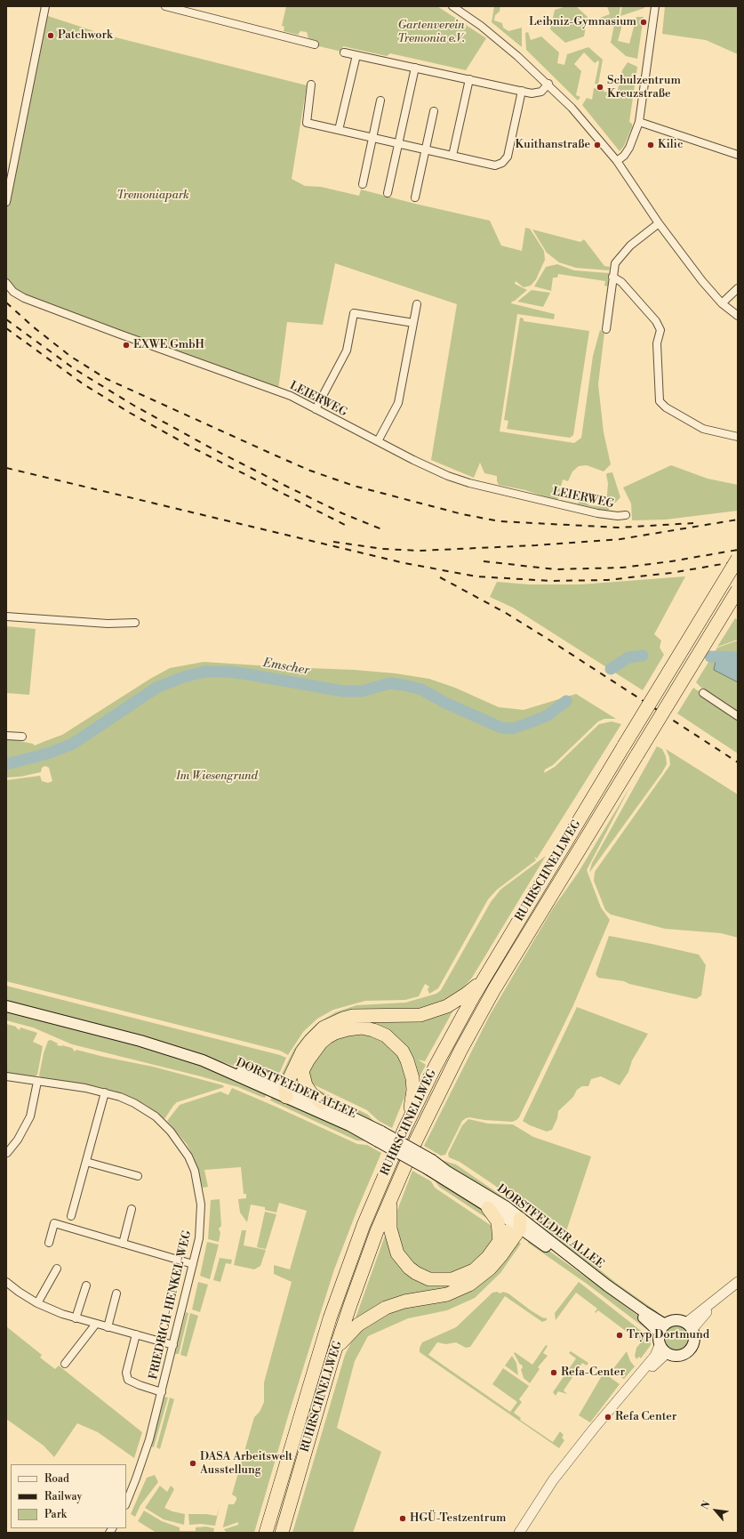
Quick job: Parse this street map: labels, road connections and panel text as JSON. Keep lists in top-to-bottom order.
{
  "streets": {
    "highway": ["RUHRSCHNELLWEG"],
    "main road": ["DORSTFELDER ALLEE"],
    "street": ["LEIERWEG", "FRIEDRICH-HENKEL-WEG"]
  },
  "water": ["Emscher"],
  "parks": ["Gartenverein Tremonia e.V.", "Tremoniapark", "Im Wiesengrund"],
  "places": [
    "Leibniz-Gymnasium",
    "Patchwork",
    "Schulzentrum Kreuzstraße",
    "Kuithanstraße",
    "Kilic",
    "EXWE GmbH",
    "Tryp Dortmund",
    "Refa-Center",
    "Refa Center",
    "DASA Arbeitswelt Ausstellung",
    "HGÜ-Testzentrum"
  ],
  "legend": ["Road", "Railway", "Park"],
  "north": "top left"
}
